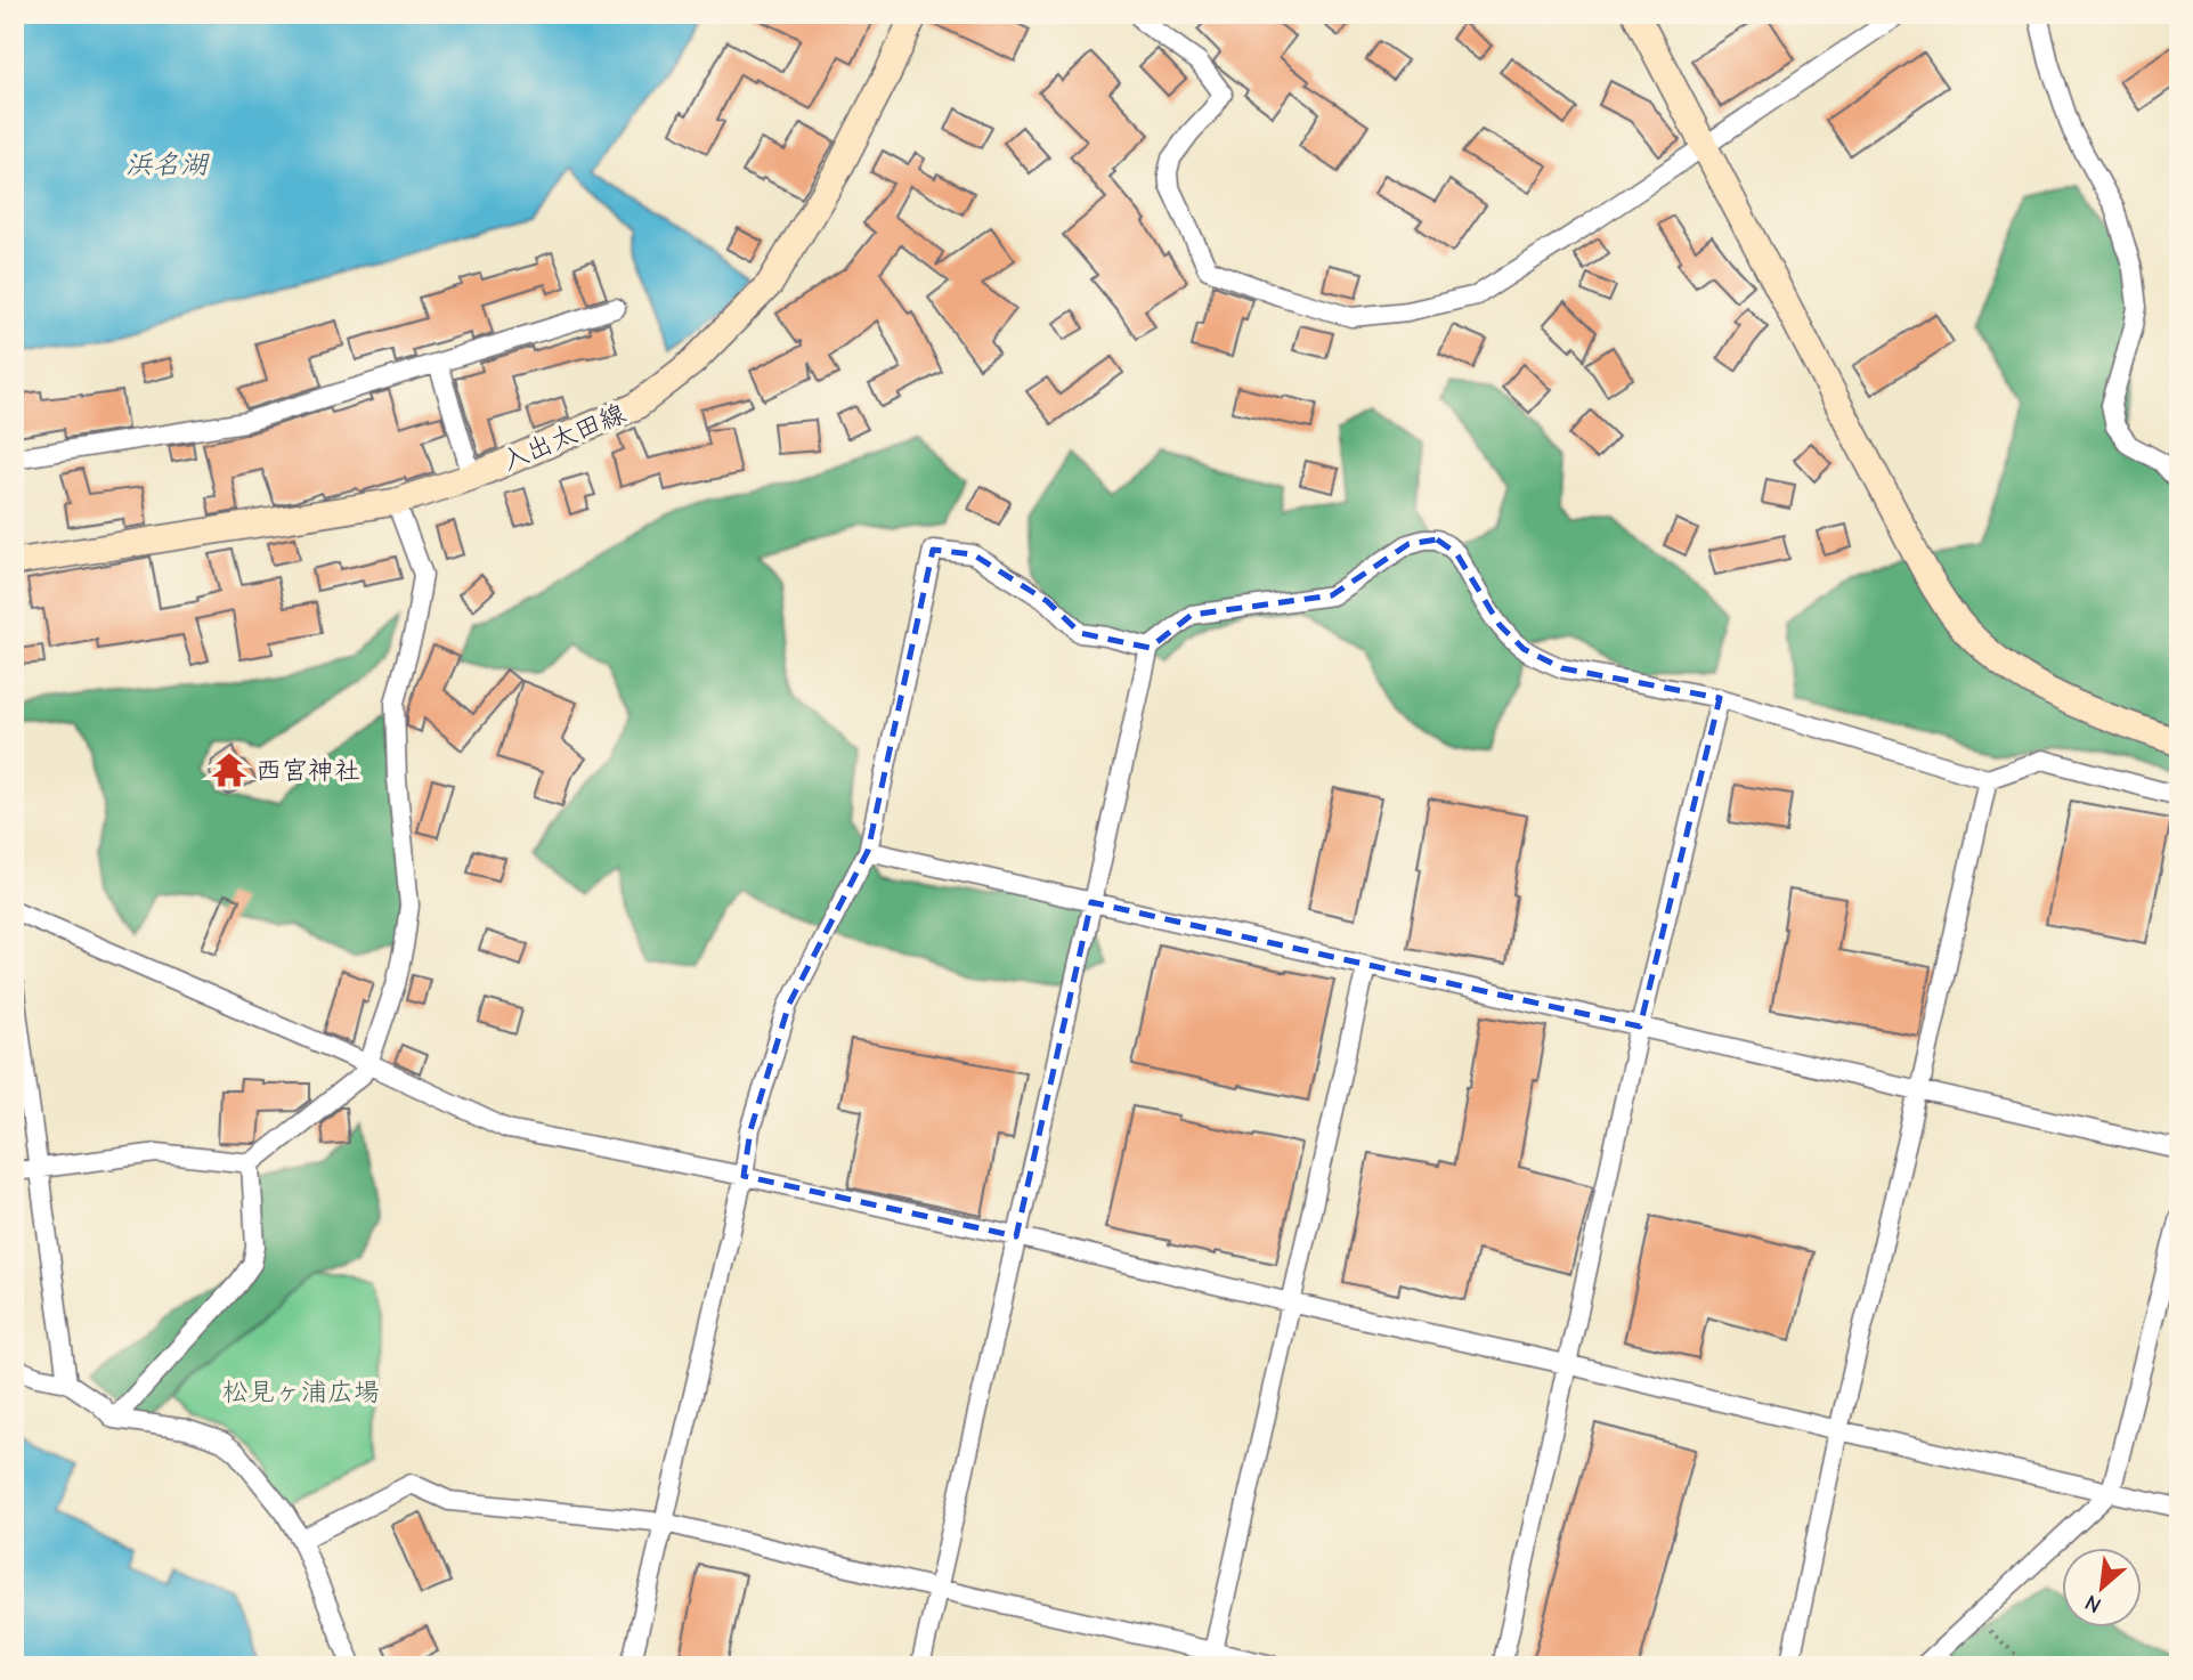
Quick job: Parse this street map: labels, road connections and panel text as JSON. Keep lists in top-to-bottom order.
{
  "streets": {
    "main road": ["入出太田線"]
  },
  "water": ["浜名湖"],
  "parks": ["松見ヶ浦広場"],
  "places": {
    "temple": ["西宮神社"]
  },
  "north": "bottom left"
}
